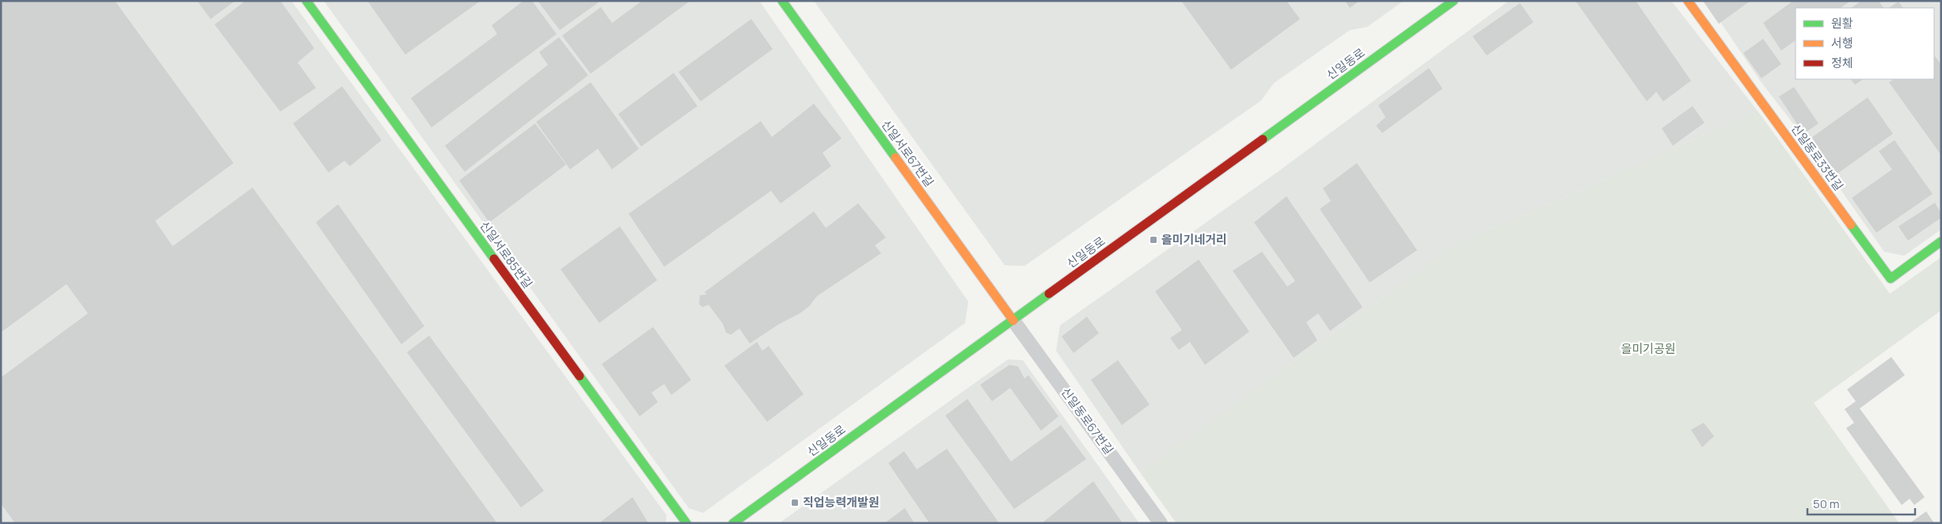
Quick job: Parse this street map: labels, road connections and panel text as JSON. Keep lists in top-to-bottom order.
{
  "streets": {
    "main road": [
      "신일동로",
      "신일서로67번길",
      "신일동로33번길",
      "신일서로85번길"
    ],
    "street": ["신일동로67번길"]
  },
  "crossings": [
    ["신일동로", "신일서로67번길"],
    ["신일동로", "신일동로67번길"],
    ["신일서로67번길", "신일동로67번길"]
  ],
  "parks": ["을미기공원"],
  "places": {
    "transit": ["을미기네거리", "직업능력개발원"]
  },
  "legend": ["원활", "서행", "정체"],
  "scale_bar": "50 m"
}
